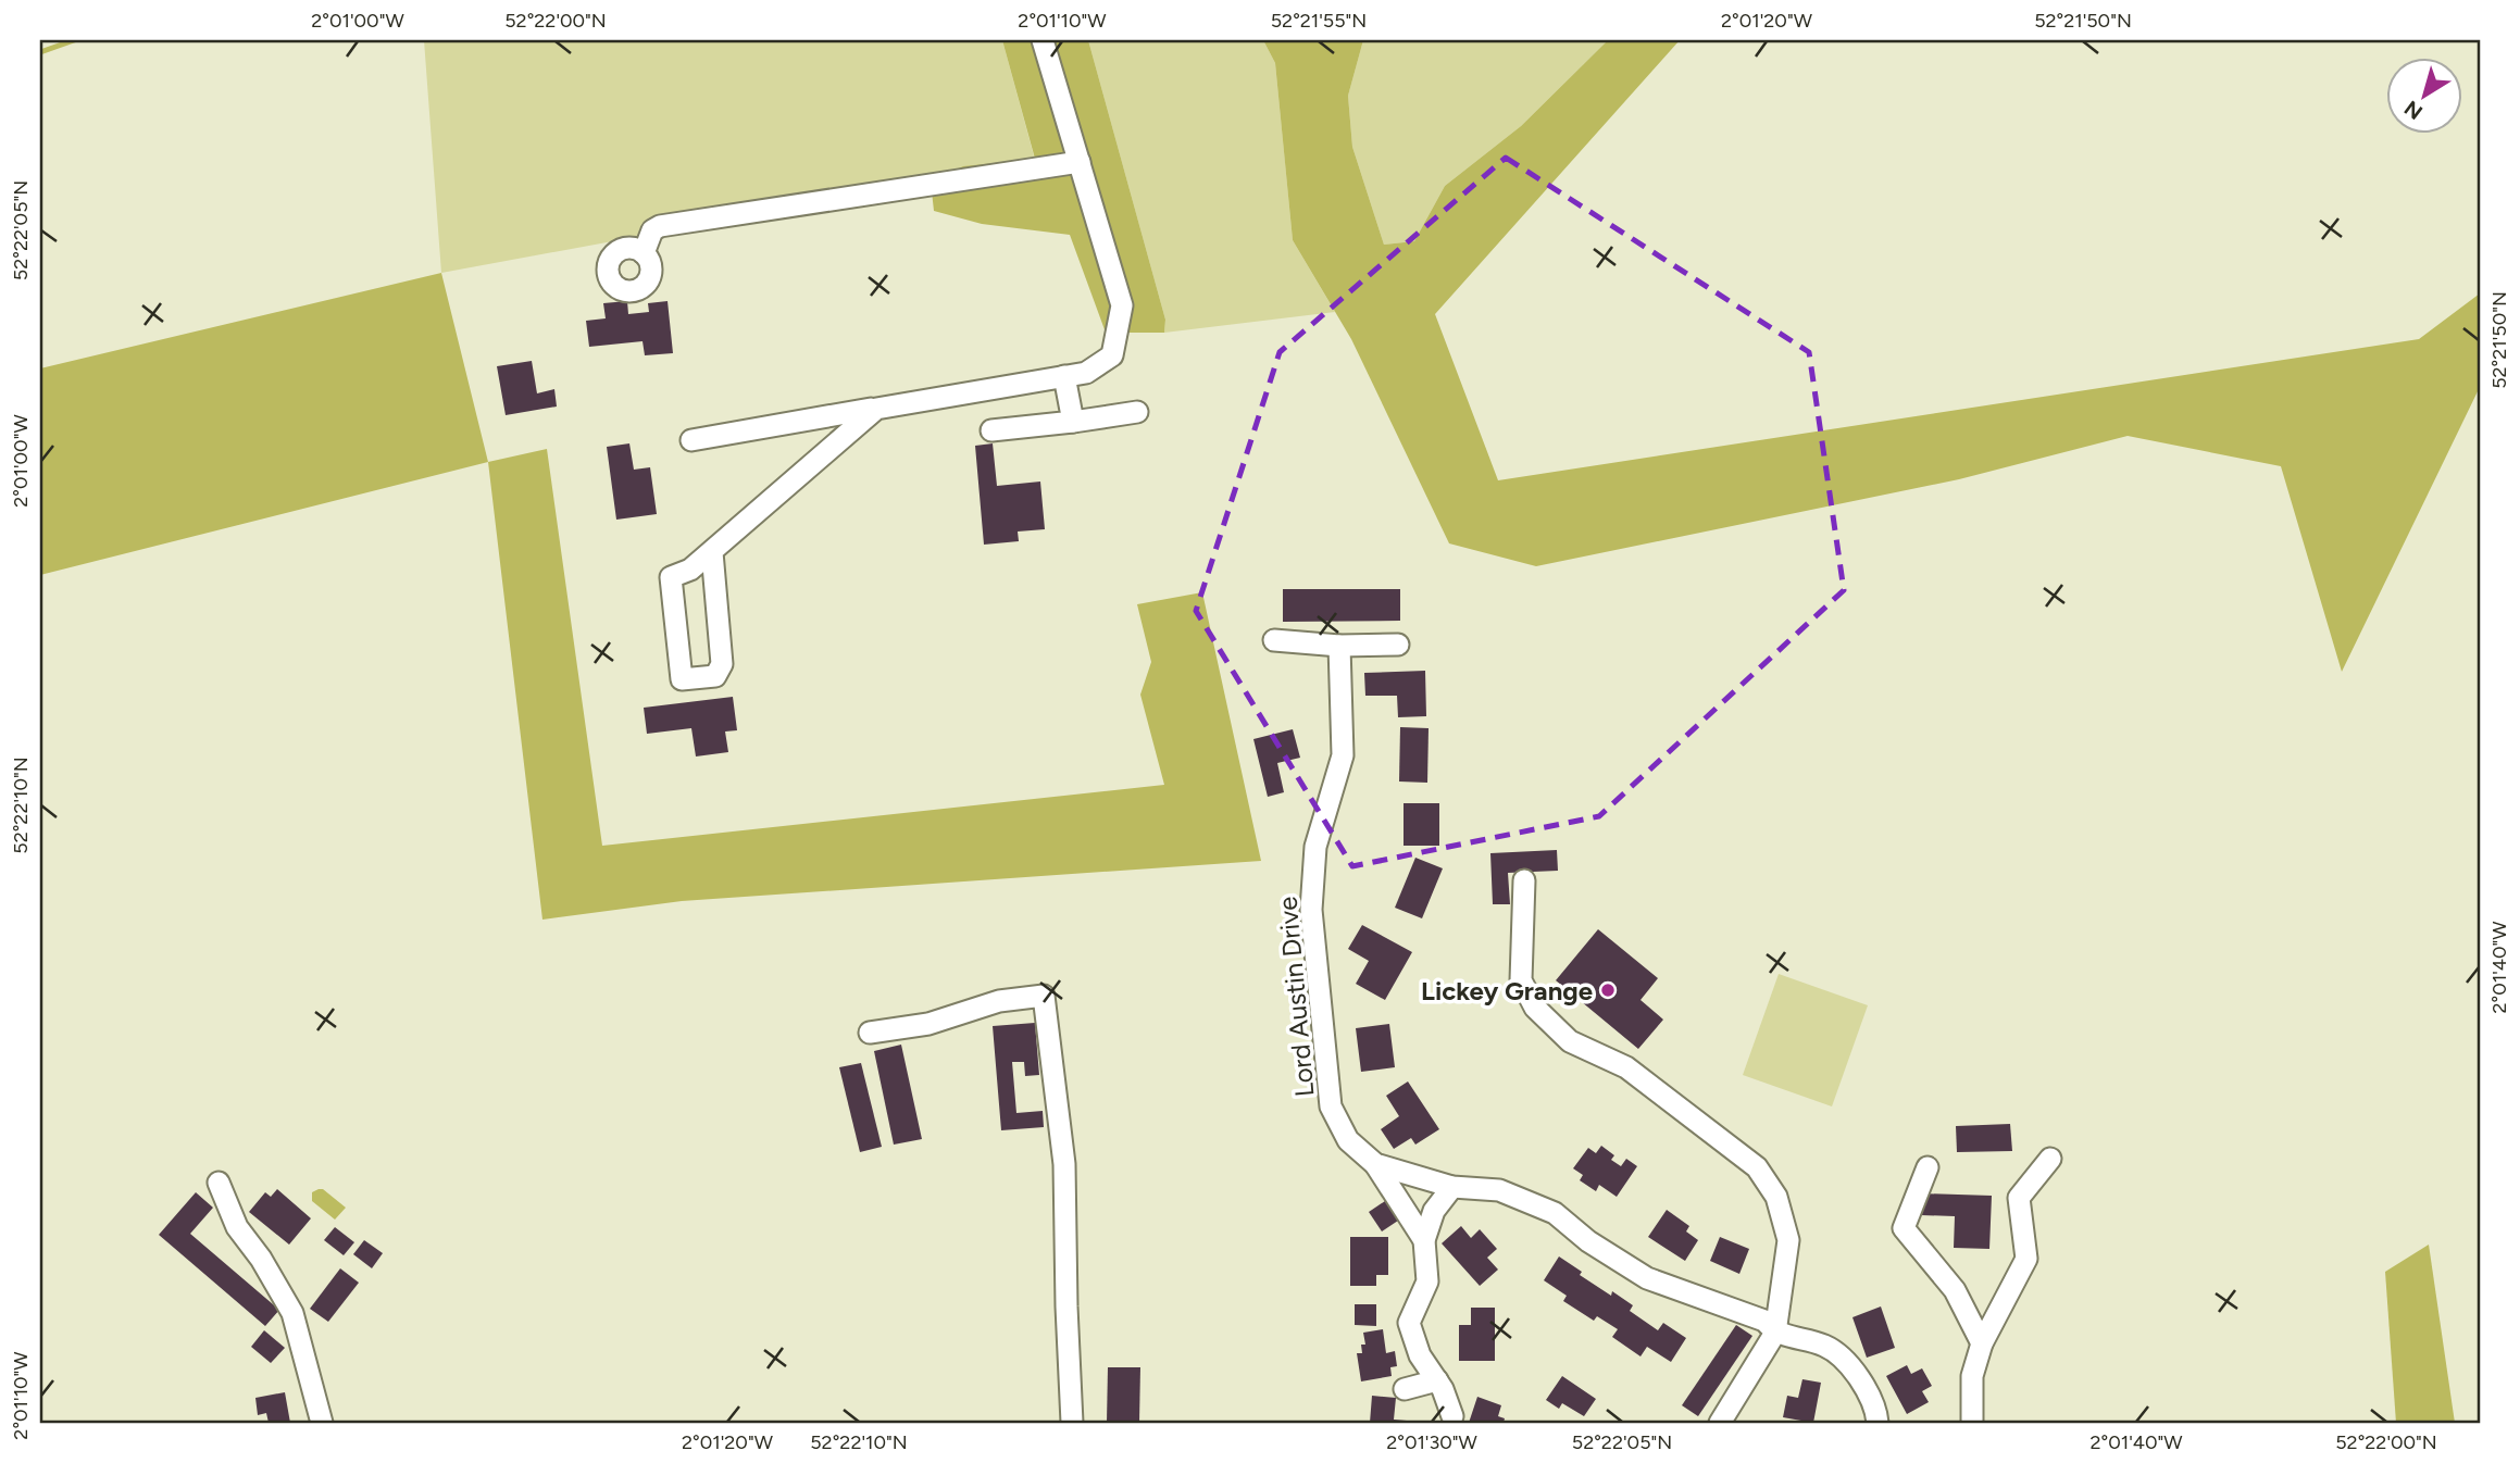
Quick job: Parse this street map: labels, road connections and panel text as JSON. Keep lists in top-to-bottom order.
{
  "streets": {
    "street": ["Lord Austin Drive"]
  },
  "places": ["Lickey Grange"],
  "north": "bottom left",
  "coordinates": [
    "2°01'00\"W",
    "52°22'00\"N",
    "2°01'10\"W",
    "52°21'55\"N",
    "2°01'20\"W",
    "52°21'50\"N",
    "52°22'05\"N",
    "52°22'10\"N",
    "2°01'40\"W",
    "2°01'30\"W"
  ]
}
